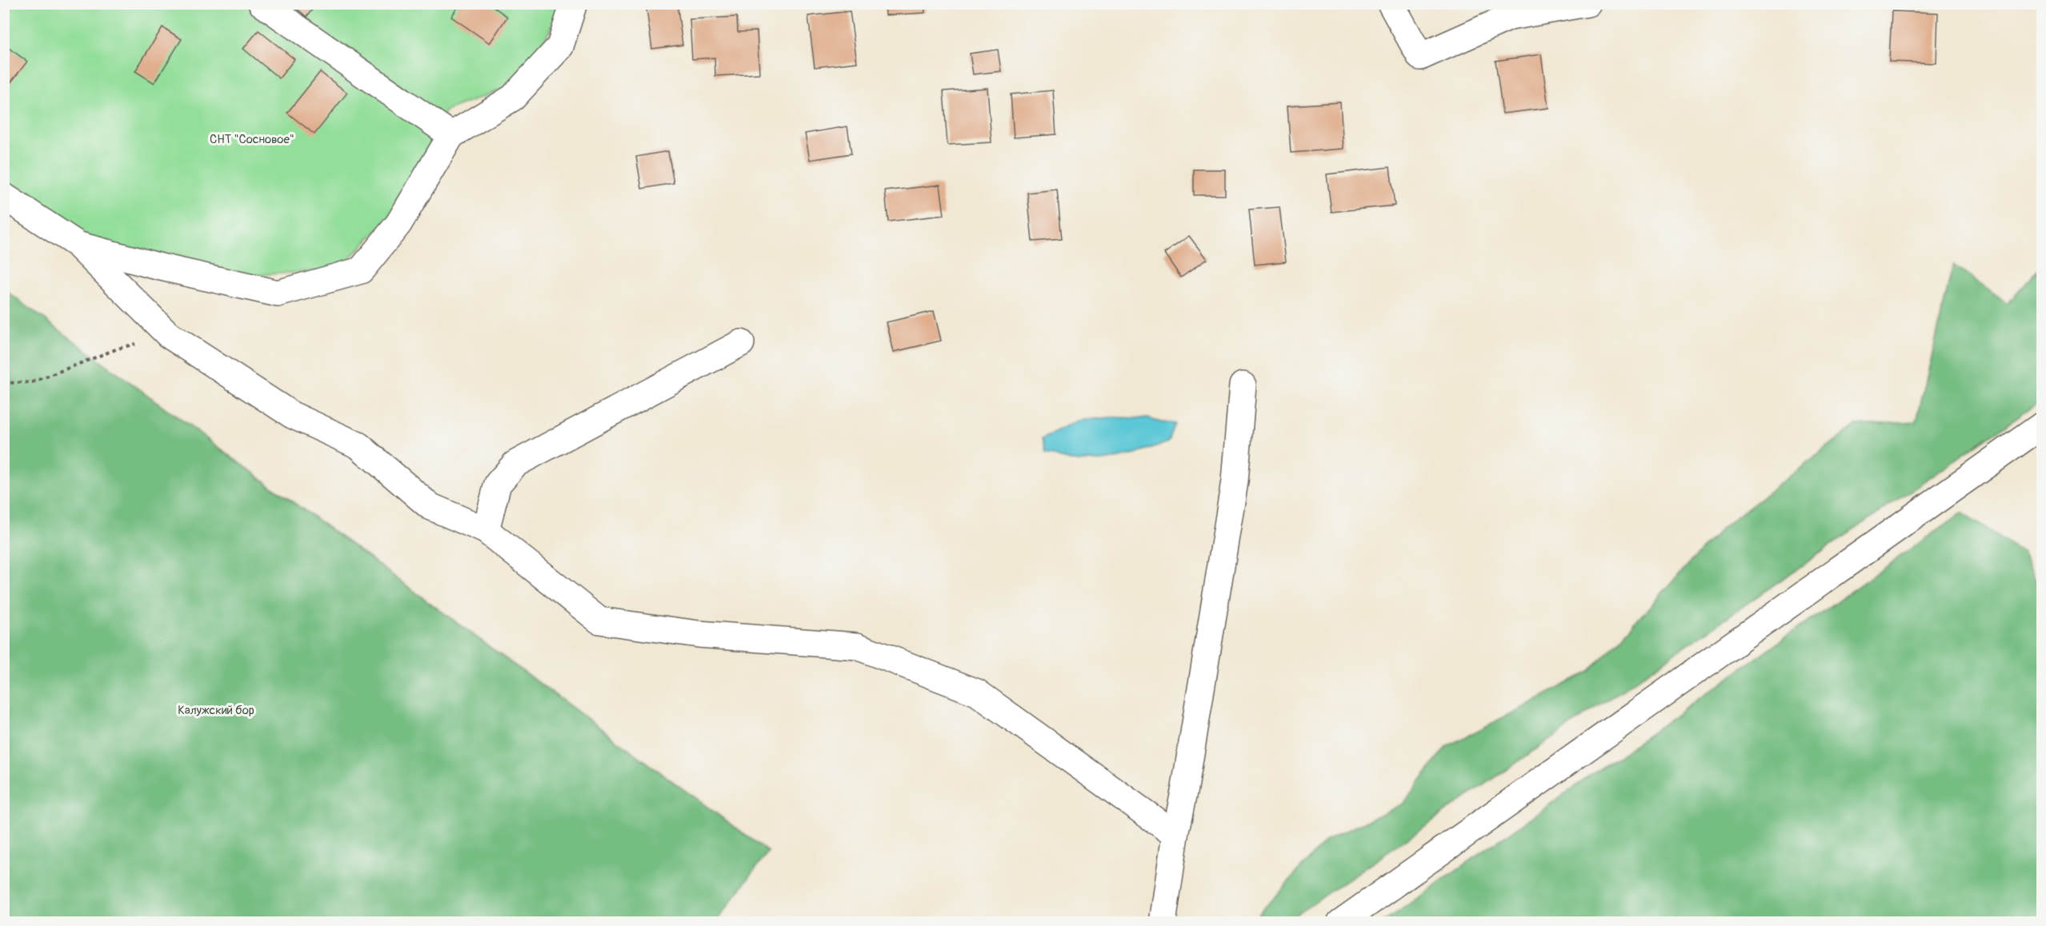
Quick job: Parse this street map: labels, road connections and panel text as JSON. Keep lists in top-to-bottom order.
{
  "parks": ["СНТ \"Сосновое\"", "Калужский бор"]
}
